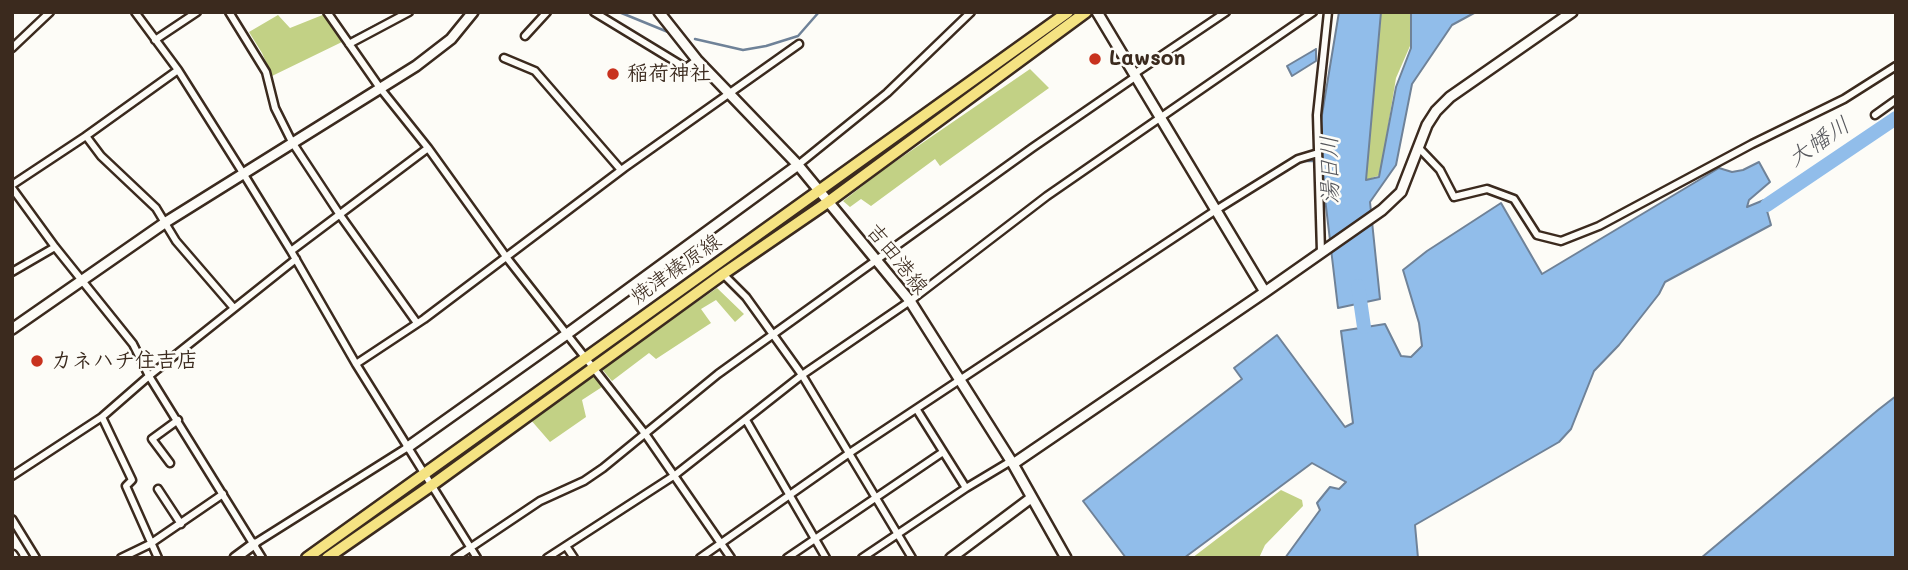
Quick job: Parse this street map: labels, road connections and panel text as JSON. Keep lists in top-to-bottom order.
{
  "streets": {
    "main road": ["焼津榛原線"],
    "street": ["吉田港線"]
  },
  "crossings": [
    ["吉田港線", "焼津榛原線"]
  ],
  "water": ["大幡川", "湯日川"],
  "places": ["Lawson", "稲荷神社", "カネハチ住吉店"]
}
